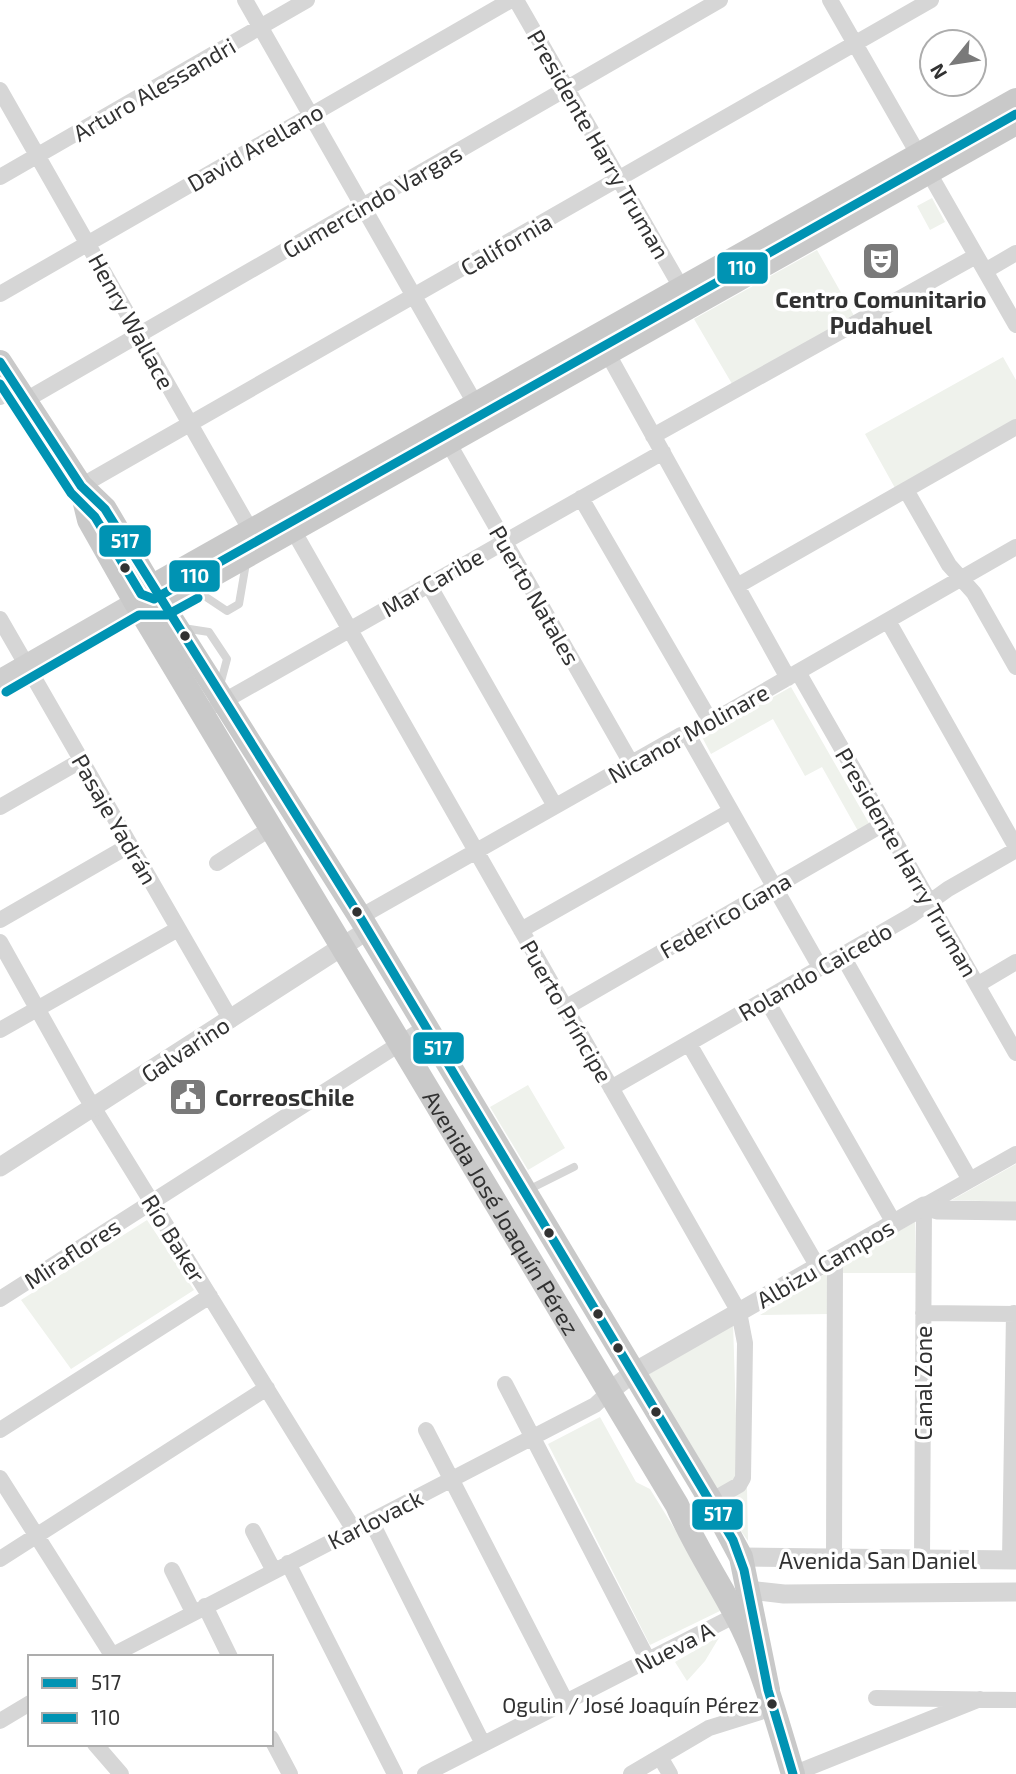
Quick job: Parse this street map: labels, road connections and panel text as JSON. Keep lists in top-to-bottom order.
{
  "streets": {
    "main road": ["Avenida José Joaquín Pérez"],
    "street": [
      "Arturo Alessandri",
      "Presidente Harry Truman",
      "David Arellano",
      "Gumercindo Vargas",
      "California",
      "Henry Wallace",
      "Mar Caribe",
      "Puerto Natales",
      "Nicanor Molinare",
      "Pasaje Yadrán",
      "Federico Gana",
      "Rolando Caicedo",
      "Puerto Príncipe",
      "Galvarino",
      "Río Baker",
      "Miraflores",
      "Albizu Campos",
      "Canal Zone",
      "Karlovack",
      "Avenida San Daniel",
      "Nueva A"
    ]
  },
  "crossings": [
    ["Arturo Alessandri", "Henry Wallace"],
    ["Presidente Harry Truman", "David Arellano"],
    ["Presidente Harry Truman", "Gumercindo Vargas"],
    ["Presidente Harry Truman", "California"],
    ["Presidente Harry Truman", "Mar Caribe"],
    ["Presidente Harry Truman", "Nicanor Molinare"],
    ["Presidente Harry Truman", "Federico Gana"],
    ["Presidente Harry Truman", "Rolando Caicedo"],
    ["David Arellano", "Henry Wallace"],
    ["Gumercindo Vargas", "Henry Wallace"],
    ["Gumercindo Vargas", "Avenida José Joaquín Pérez"],
    ["California", "Henry Wallace"],
    ["California", "Avenida José Joaquín Pérez"],
    ["Mar Caribe", "Puerto Natales"],
    ["Mar Caribe", "Puerto Príncipe"],
    ["Mar Caribe", "Avenida José Joaquín Pérez"],
    ["Puerto Natales", "Nicanor Molinare"],
    ["Nicanor Molinare", "Puerto Príncipe"],
    ["Nicanor Molinare", "Galvarino"],
    ["Nicanor Molinare", "Avenida José Joaquín Pérez"],
    ["Pasaje Yadrán", "Galvarino"],
    ["Federico Gana", "Puerto Príncipe"],
    ["Rolando Caicedo", "Puerto Príncipe"],
    ["Puerto Príncipe", "Avenida José Joaquín Pérez"],
    ["Puerto Príncipe", "Albizu Campos"],
    ["Galvarino", "Avenida José Joaquín Pérez"],
    ["Galvarino", "Río Baker"],
    ["Avenida José Joaquín Pérez", "Miraflores"],
    ["Avenida José Joaquín Pérez", "Albizu Campos"],
    ["Avenida José Joaquín Pérez", "Karlovack"],
    ["Avenida José Joaquín Pérez", "Avenida San Daniel"],
    ["Avenida José Joaquín Pérez", "Nueva A"],
    ["Río Baker", "Miraflores"],
    ["Río Baker", "Karlovack"],
    ["Albizu Campos", "Canal Zone"],
    ["Albizu Campos", "Karlovack"],
    ["Canal Zone", "Avenida San Daniel"]
  ],
  "places": {
    "theatre": ["Centro Comunitario Pudahuel"],
    "public building": ["CorreosChile"],
    "other": ["Ogulin / José Joaquín Pérez"]
  },
  "lines": ["transit line 110", "transit line 517"],
  "legend": ["517", "110"],
  "north": "bottom left"
}
